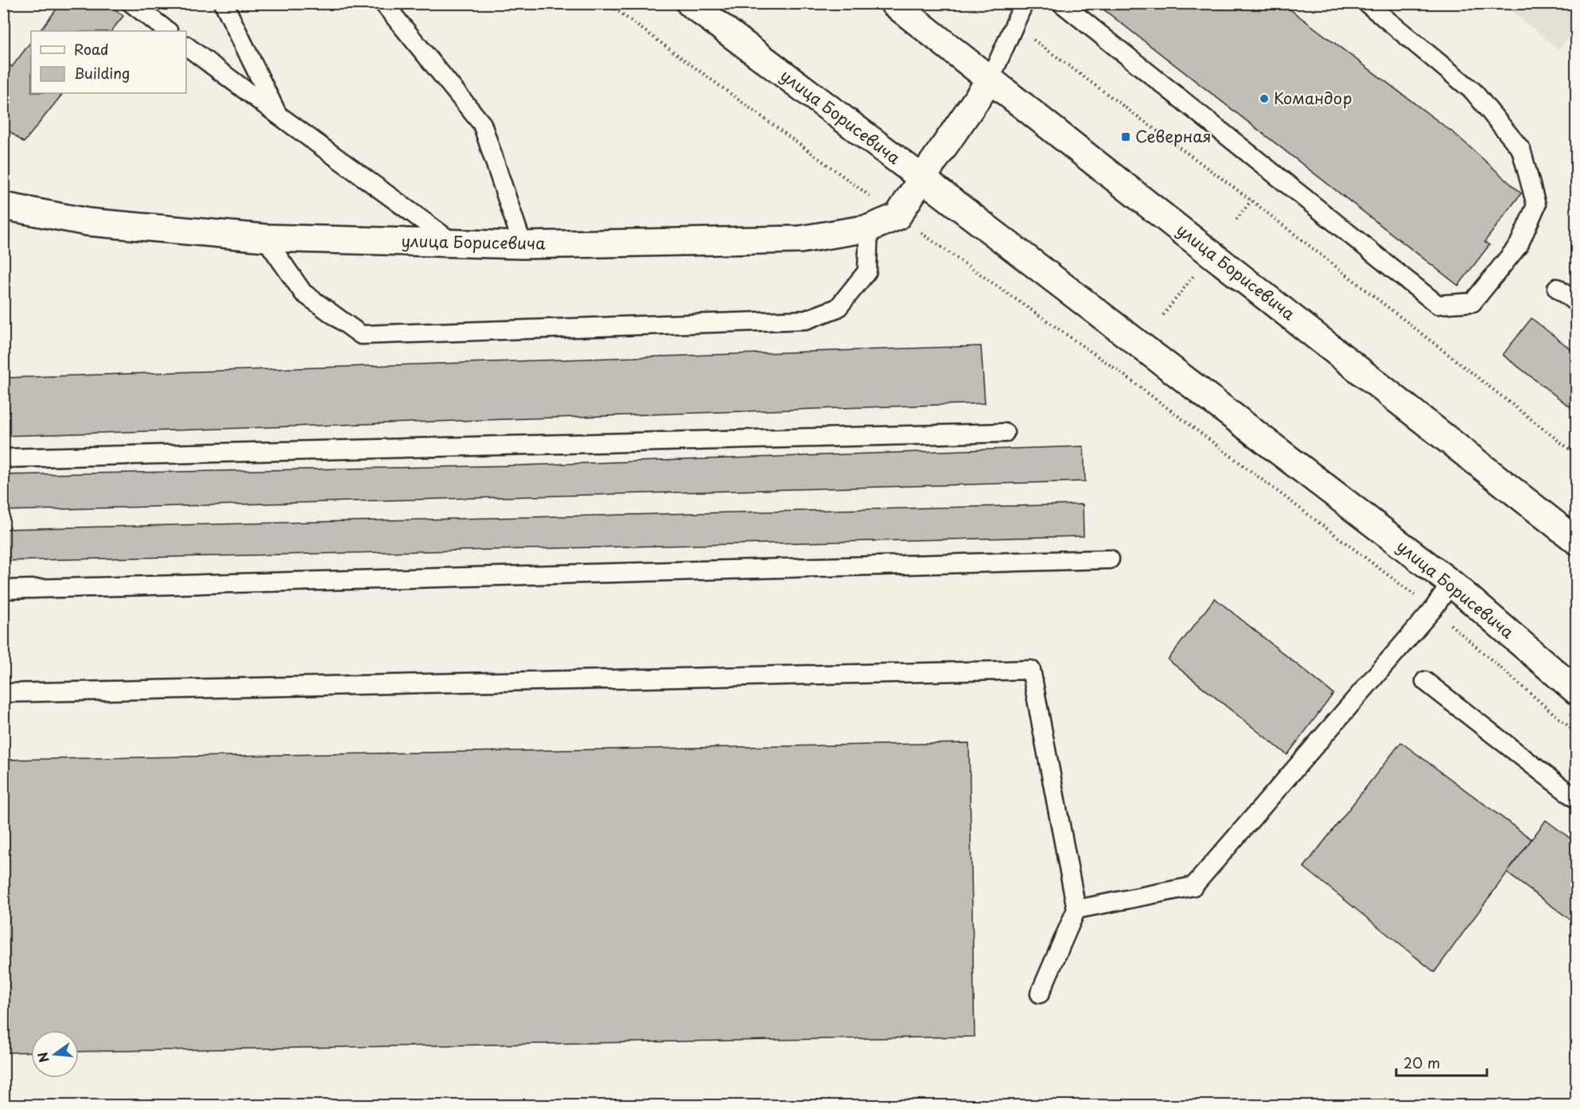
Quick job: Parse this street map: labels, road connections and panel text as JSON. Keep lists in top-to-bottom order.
{
  "streets": {
    "street": ["улица Борисевича"]
  },
  "places": {
    "other": ["Командор"],
    "transit": ["Северная"]
  },
  "legend": ["Road", "Building"],
  "scale_bar": "20 m",
  "north": "left"
}
